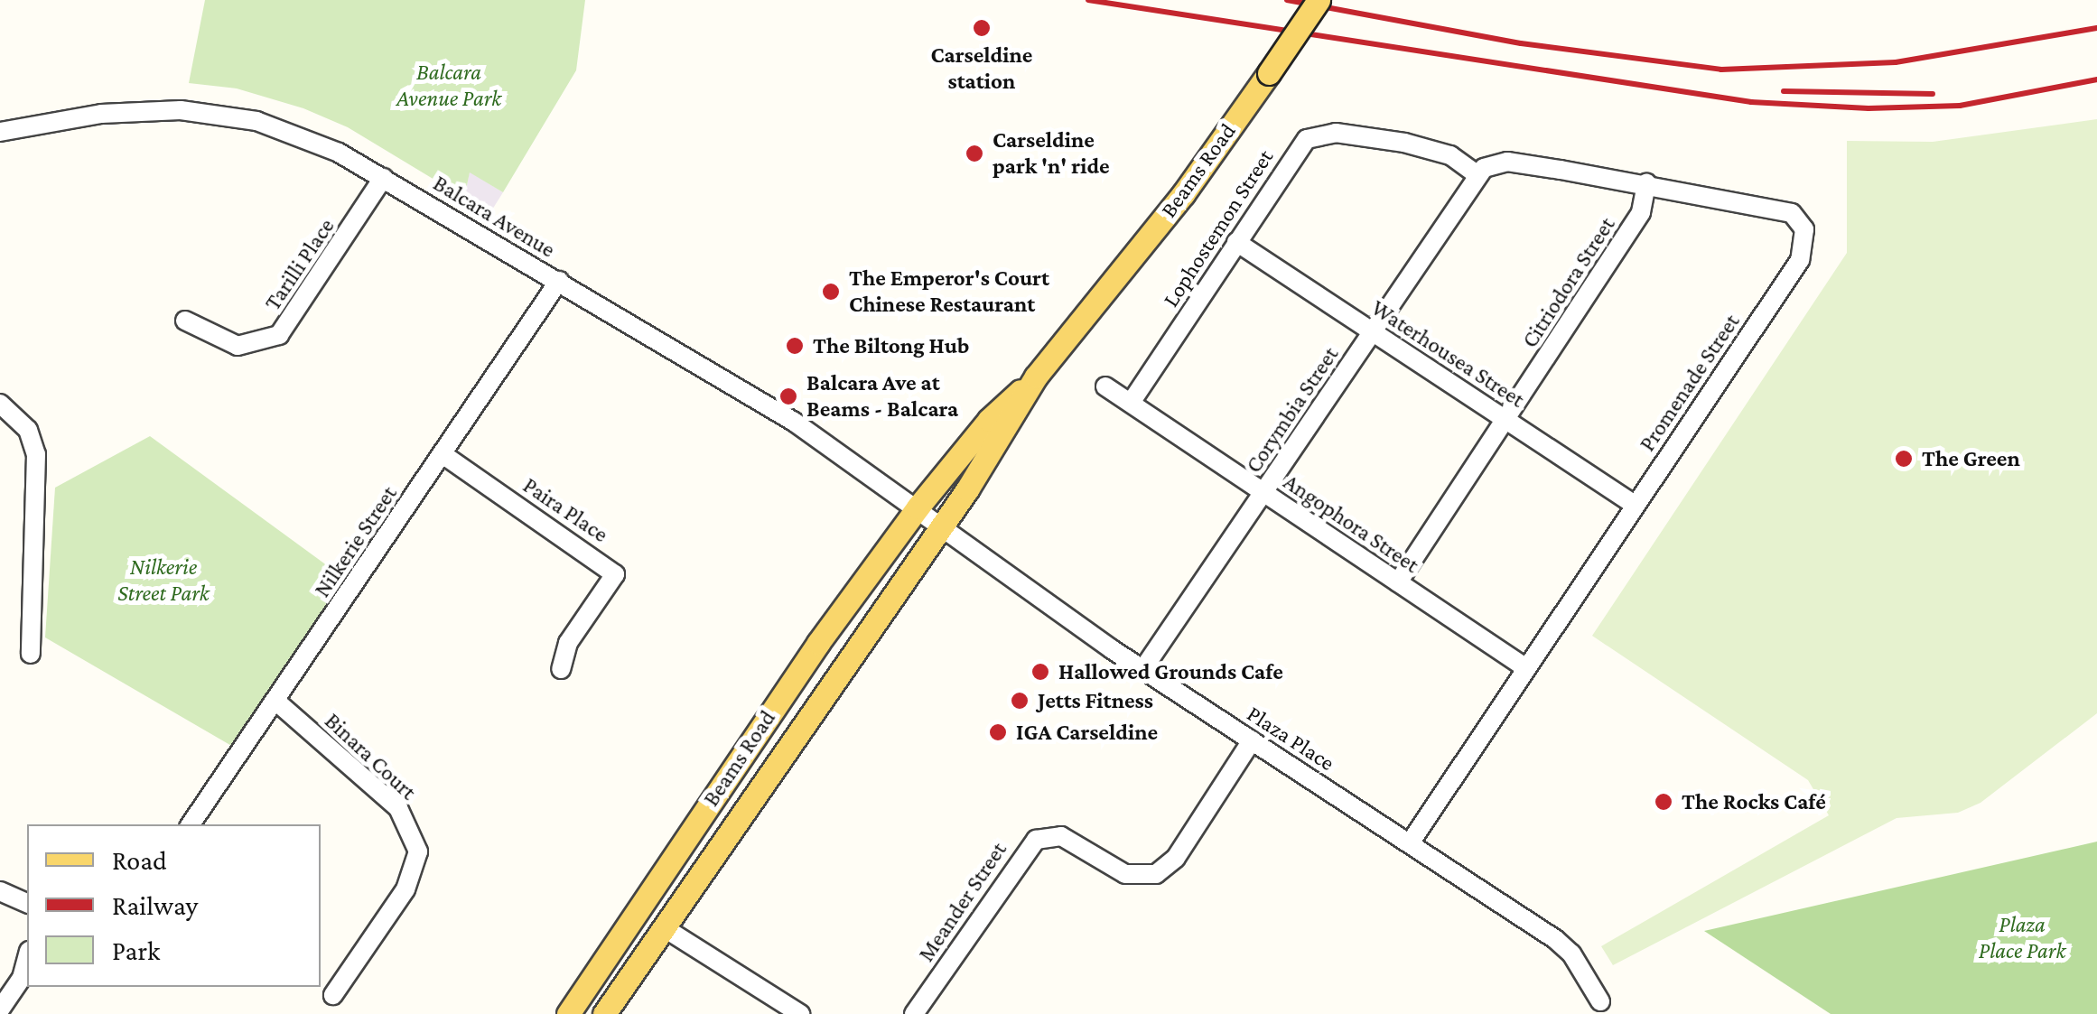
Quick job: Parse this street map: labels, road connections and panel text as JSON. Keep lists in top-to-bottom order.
{
  "streets": {
    "main road": ["Beams Road"],
    "street": [
      "Balcara Avenue",
      "Lophostemon Street",
      "Tarilli Place",
      "Citriodora Street",
      "Waterhousea Street",
      "Promenade Street",
      "Corymbia Street",
      "Paira Place",
      "Angophora Street",
      "Nilkerie Street",
      "Plaza Place",
      "Binara Court",
      "Meander Street"
    ]
  },
  "crossings": [
    ["Beams Road", "Balcara Avenue"],
    ["Beams Road", "Plaza Place"],
    ["Balcara Avenue", "Tarilli Place"],
    ["Balcara Avenue", "Nilkerie Street"],
    ["Lophostemon Street", "Waterhousea Street"],
    ["Lophostemon Street", "Promenade Street"],
    ["Lophostemon Street", "Corymbia Street"],
    ["Lophostemon Street", "Angophora Street"],
    ["Citriodora Street", "Waterhousea Street"],
    ["Citriodora Street", "Promenade Street"],
    ["Citriodora Street", "Angophora Street"],
    ["Waterhousea Street", "Promenade Street"],
    ["Waterhousea Street", "Corymbia Street"],
    ["Promenade Street", "Corymbia Street"],
    ["Promenade Street", "Angophora Street"],
    ["Promenade Street", "Plaza Place"],
    ["Corymbia Street", "Angophora Street"],
    ["Corymbia Street", "Plaza Place"],
    ["Paira Place", "Nilkerie Street"],
    ["Nilkerie Street", "Binara Court"],
    ["Plaza Place", "Meander Street"]
  ],
  "parks": ["Balcara Avenue Park", "Nilkerie Street Park", "Plaza Place Park"],
  "places": [
    "Carseldine station",
    "Carseldine park 'n' ride",
    "The Emperor's Court Chinese Restaurant",
    "The Biltong Hub",
    "Balcara Ave at Beams - Balcara",
    "The Green",
    "Hallowed Grounds Cafe",
    "Jetts Fitness",
    "IGA Carseldine",
    "The Rocks Café"
  ],
  "legend": ["Road", "Railway", "Park"]
}
